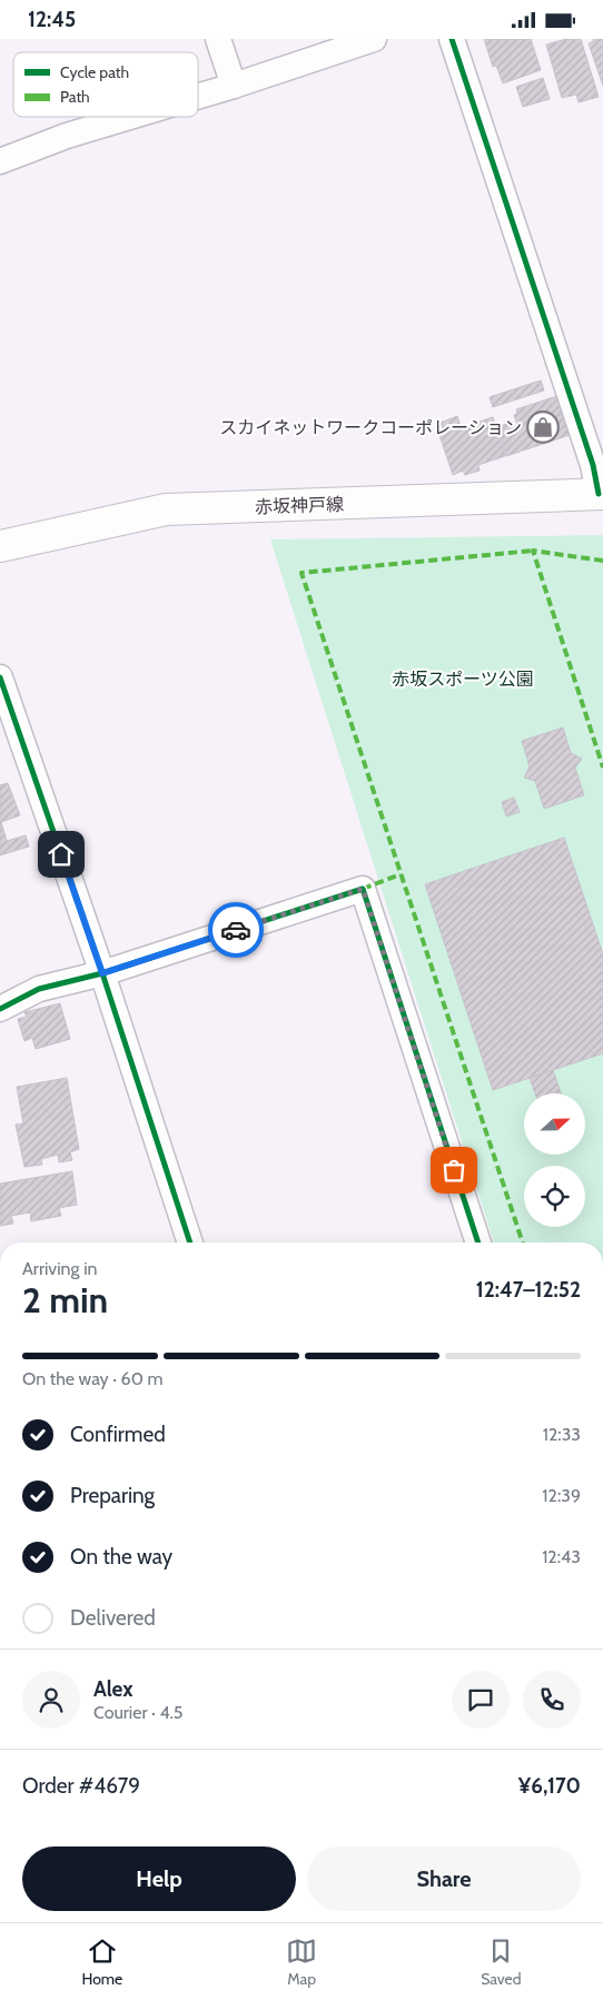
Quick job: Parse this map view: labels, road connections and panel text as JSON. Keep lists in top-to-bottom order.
{
  "streets": {
    "main road": ["赤坂神戸線"]
  },
  "parks": ["赤坂スポーツ公園"],
  "places": {
    "shop": ["スカイネットワークコーポレーション"]
  },
  "legend": ["Cycle path", "Path"],
  "north": "right",
  "page": {
    "status": "12:45",
    "heading": ["2 min", "Arriving in", "12:47–12:52"],
    "panel": [
      "Alex",
      "Courier · 4.5",
      "Order #4679",
      "¥6,170"
    ],
    "bar": "On the way · 60 m",
    "list": [
      ["Confirmed", "12:33"],
      ["Preparing", "12:39"],
      ["On the way", "12:43"],
      "Delivered"
    ],
    "buttons": ["Help", "Share"],
    "tabs": ["Home", "Map", "Saved"]
  }
}
